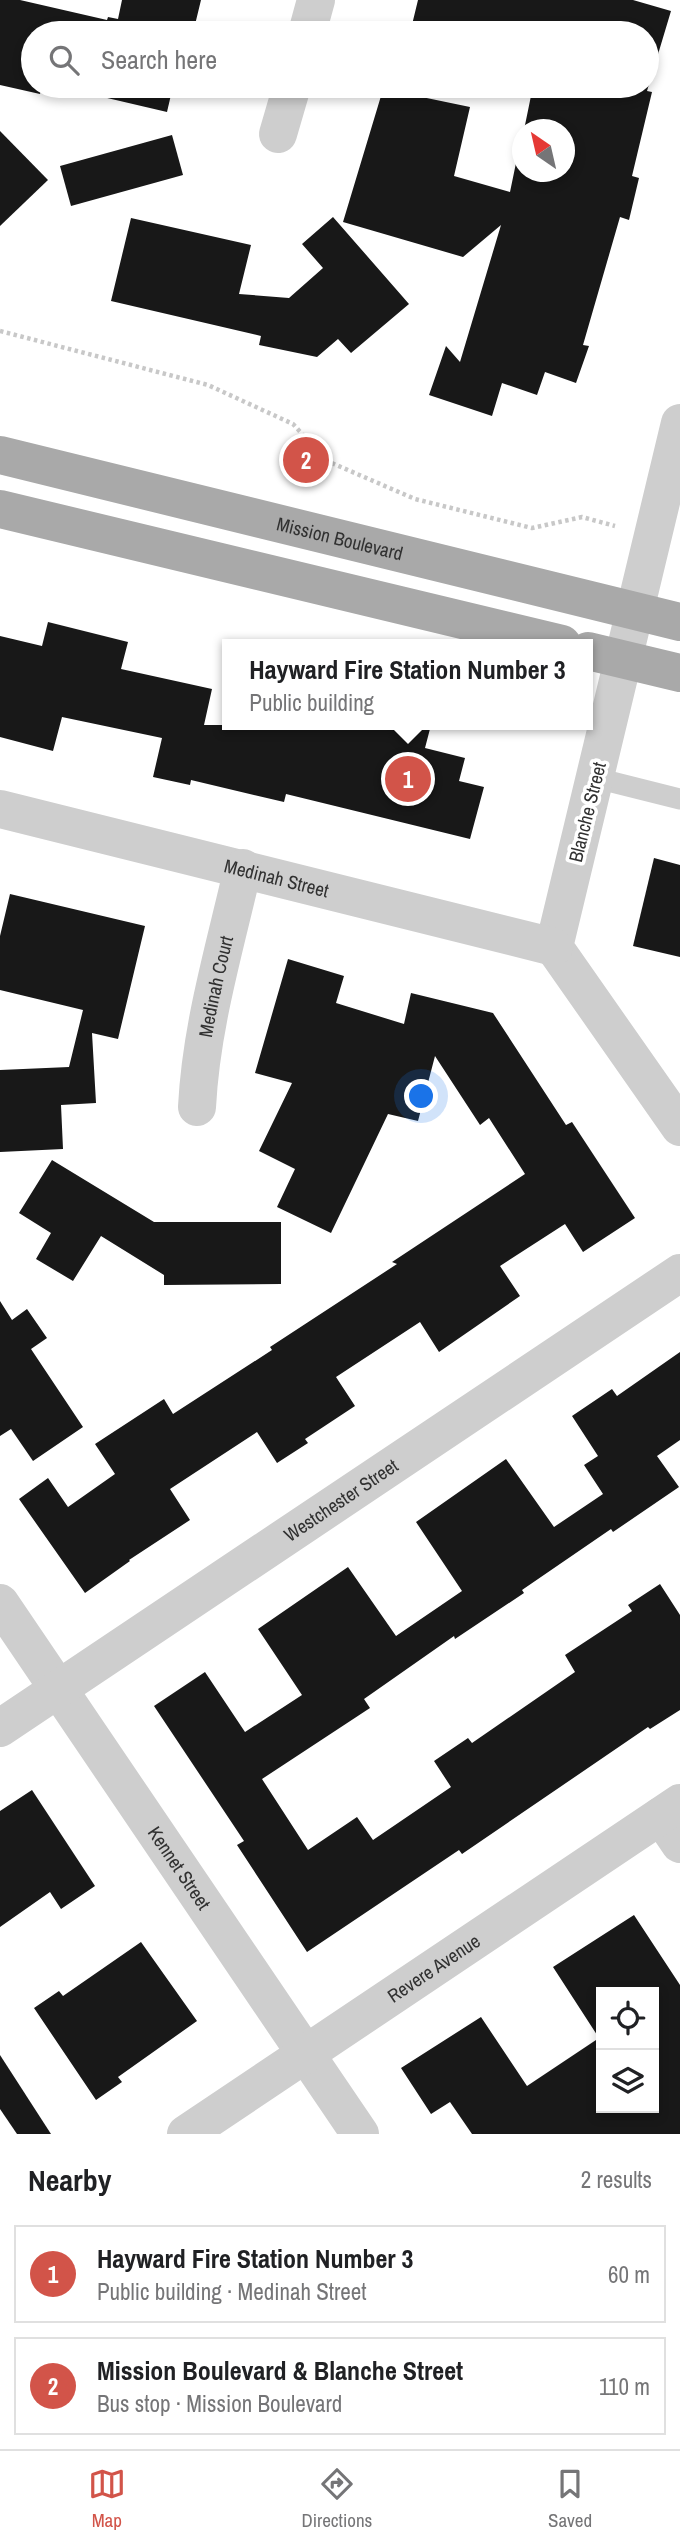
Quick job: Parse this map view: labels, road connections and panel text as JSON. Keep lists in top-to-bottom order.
{
  "streets": {
    "main road": ["Mission Boulevard"],
    "street": [
      "Blanche Street",
      "Medinah Street",
      "Medinah Court",
      "Westchester Street",
      "Kennet Street",
      "Revere Avenue"
    ]
  },
  "crossings": [
    ["Mission Boulevard", "Blanche Street"],
    ["Blanche Street", "Medinah Street"],
    ["Medinah Street", "Medinah Court"],
    ["Westchester Street", "Kennet Street"],
    ["Kennet Street", "Revere Avenue"]
  ],
  "north": "top left",
  "page": {
    "search": "Search here",
    "pins": ["2", "1"],
    "popup": ["Hayward Fire Station Number 3", "Public building"],
    "heading": ["Nearby", "2 results"],
    "list": [
      {
        "mark": "1",
        "name": "Hayward Fire Station Number 3",
        "note": "Public building · Medinah Street",
        "value": "60 m"
      },
      {
        "mark": "2",
        "name": "Mission Boulevard & Blanche Street",
        "note": "Bus stop · Mission Boulevard",
        "value": "110 m"
      }
    ],
    "nav": ["Map", "Directions", "Saved"]
  }
}
